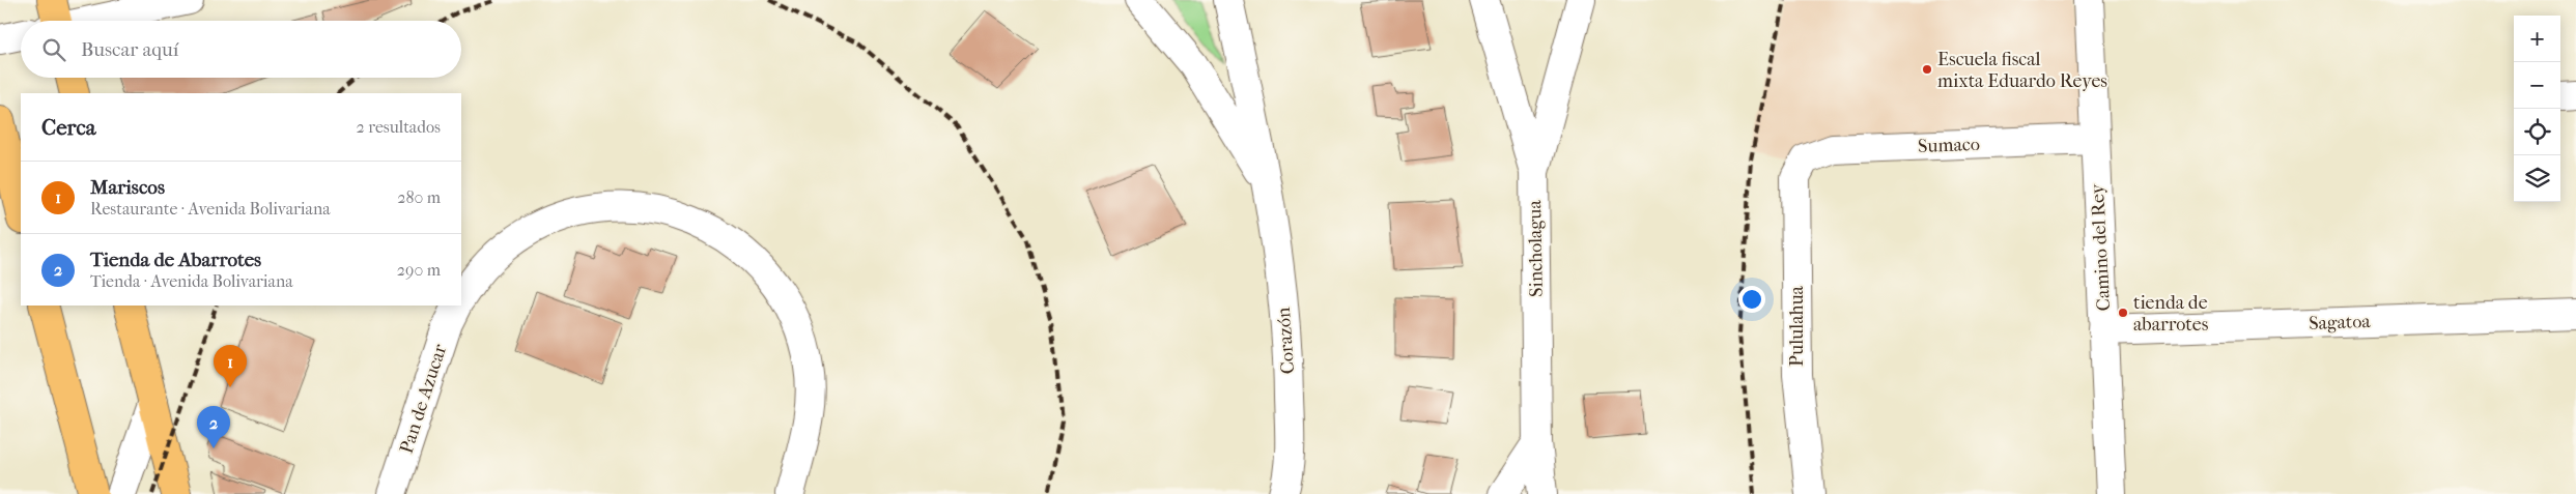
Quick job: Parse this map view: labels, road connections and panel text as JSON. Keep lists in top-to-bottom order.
{
  "streets": {
    "street": [
      "Sumaco",
      "Camino del Rey",
      "Sincholagua",
      "Sagatoa",
      "Pululahua",
      "Corazón",
      "Pan de Azucar"
    ]
  },
  "crossings": [
    ["Sumaco", "Camino del Rey"],
    ["Sumaco", "Pululahua"],
    ["Camino del Rey", "Sagatoa"]
  ],
  "places": ["Escuela fiscal mixta Eduardo Reyes", "tienda de abarrotes"],
  "page": {
    "map_buttons": ["+", "−"],
    "search": "Buscar aquí",
    "heading": ["Cerca", "2 resultados"],
    "list": [
      {
        "mark": "1",
        "name": "Mariscos",
        "note": "Restaurante · Avenida Bolivariana",
        "value": "280 m"
      },
      {
        "mark": "2",
        "name": "Tienda de Abarrotes",
        "note": "Tienda · Avenida Bolivariana",
        "value": "290 m"
      }
    ],
    "pins": ["1", "2"]
  }
}
